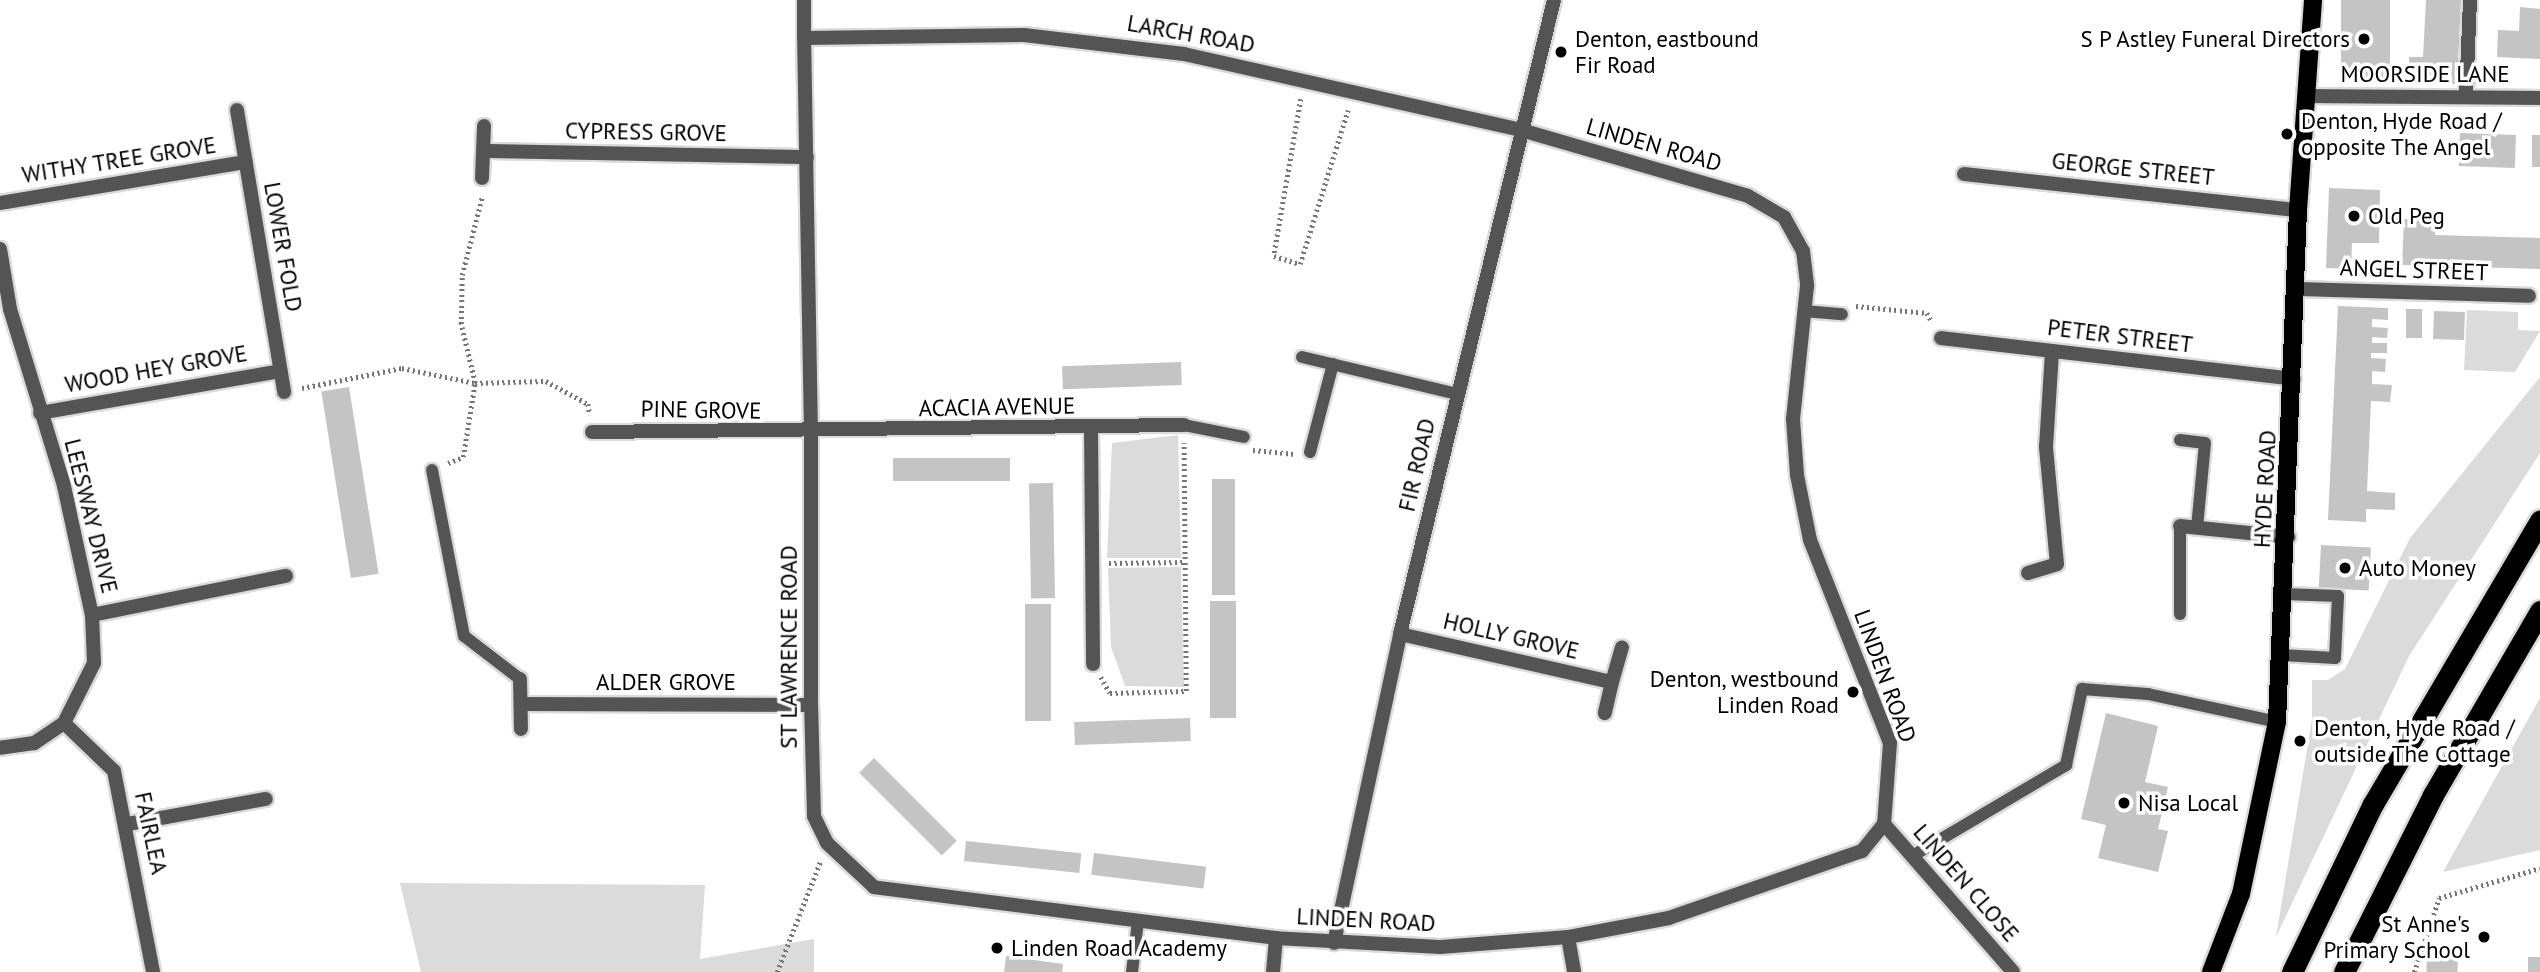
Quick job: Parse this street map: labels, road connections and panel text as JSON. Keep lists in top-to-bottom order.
{
  "streets": {
    "main road": ["HYDE ROAD"],
    "street": [
      "LARCH ROAD",
      "MOORSIDE LANE",
      "CYPRESS GROVE",
      "LINDEN ROAD",
      "WITHY TREE GROVE",
      "GEORGE STREET",
      "LOWER FOLD",
      "ANGEL STREET",
      "PETER STREET",
      "WOOD HEY GROVE",
      "ACACIA AVENUE",
      "PINE GROVE",
      "FIR ROAD",
      "LEESWAY DRIVE",
      "HOLLY GROVE",
      "ST LAWRENCE ROAD",
      "ALDER GROVE",
      "FAIRLEA",
      "LINDEN CLOSE"
    ]
  },
  "crossings": [
    ["LARCH ROAD", "LINDEN ROAD"],
    ["LARCH ROAD", "FIR ROAD"],
    ["LARCH ROAD", "ST LAWRENCE ROAD"],
    ["MOORSIDE LANE", "HYDE ROAD"],
    ["CYPRESS GROVE", "ST LAWRENCE ROAD"],
    ["LINDEN ROAD", "FIR ROAD"],
    ["LINDEN ROAD", "ST LAWRENCE ROAD"],
    ["LINDEN ROAD", "LINDEN CLOSE"],
    ["WITHY TREE GROVE", "LOWER FOLD"],
    ["GEORGE STREET", "HYDE ROAD"],
    ["LOWER FOLD", "WOOD HEY GROVE"],
    ["ANGEL STREET", "HYDE ROAD"],
    ["PETER STREET", "HYDE ROAD"],
    ["WOOD HEY GROVE", "LEESWAY DRIVE"],
    ["ACACIA AVENUE", "PINE GROVE"],
    ["ACACIA AVENUE", "ST LAWRENCE ROAD"],
    ["PINE GROVE", "ST LAWRENCE ROAD"],
    ["FIR ROAD", "HOLLY GROVE"],
    ["LEESWAY DRIVE", "FAIRLEA"],
    ["ST LAWRENCE ROAD", "ALDER GROVE"]
  ],
  "places": [
    "S P Astley Funeral Directors",
    "Denton, eastbound Fir Road",
    "Denton, Hyde Road / opposite The Angel",
    "Old Peg",
    "Auto Money",
    "Denton, westbound Linden Road",
    "Denton, Hyde Road / outside The Cottage",
    "Nisa Local",
    "St Anne's Primary School",
    "Linden Road Academy"
  ]
}
